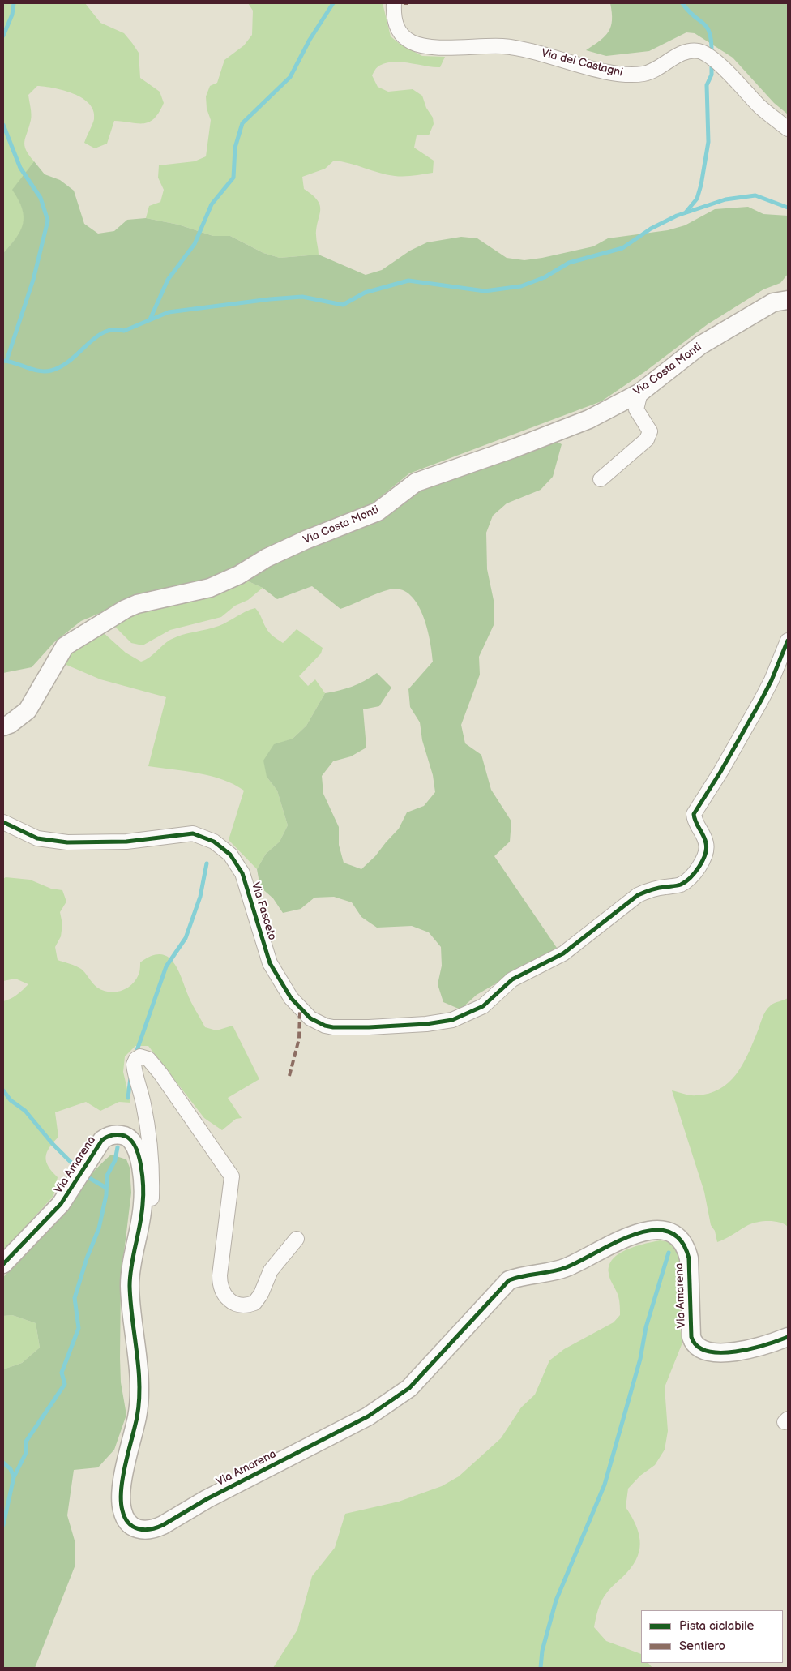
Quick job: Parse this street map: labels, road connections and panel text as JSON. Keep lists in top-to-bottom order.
{
  "streets": {
    "street": [
      "Via dei Castagni",
      "Via Costa Monti",
      "Via Fasceto",
      "Via Amarena"
    ]
  },
  "legend": ["Pista ciclabile", "Sentiero"]
}
